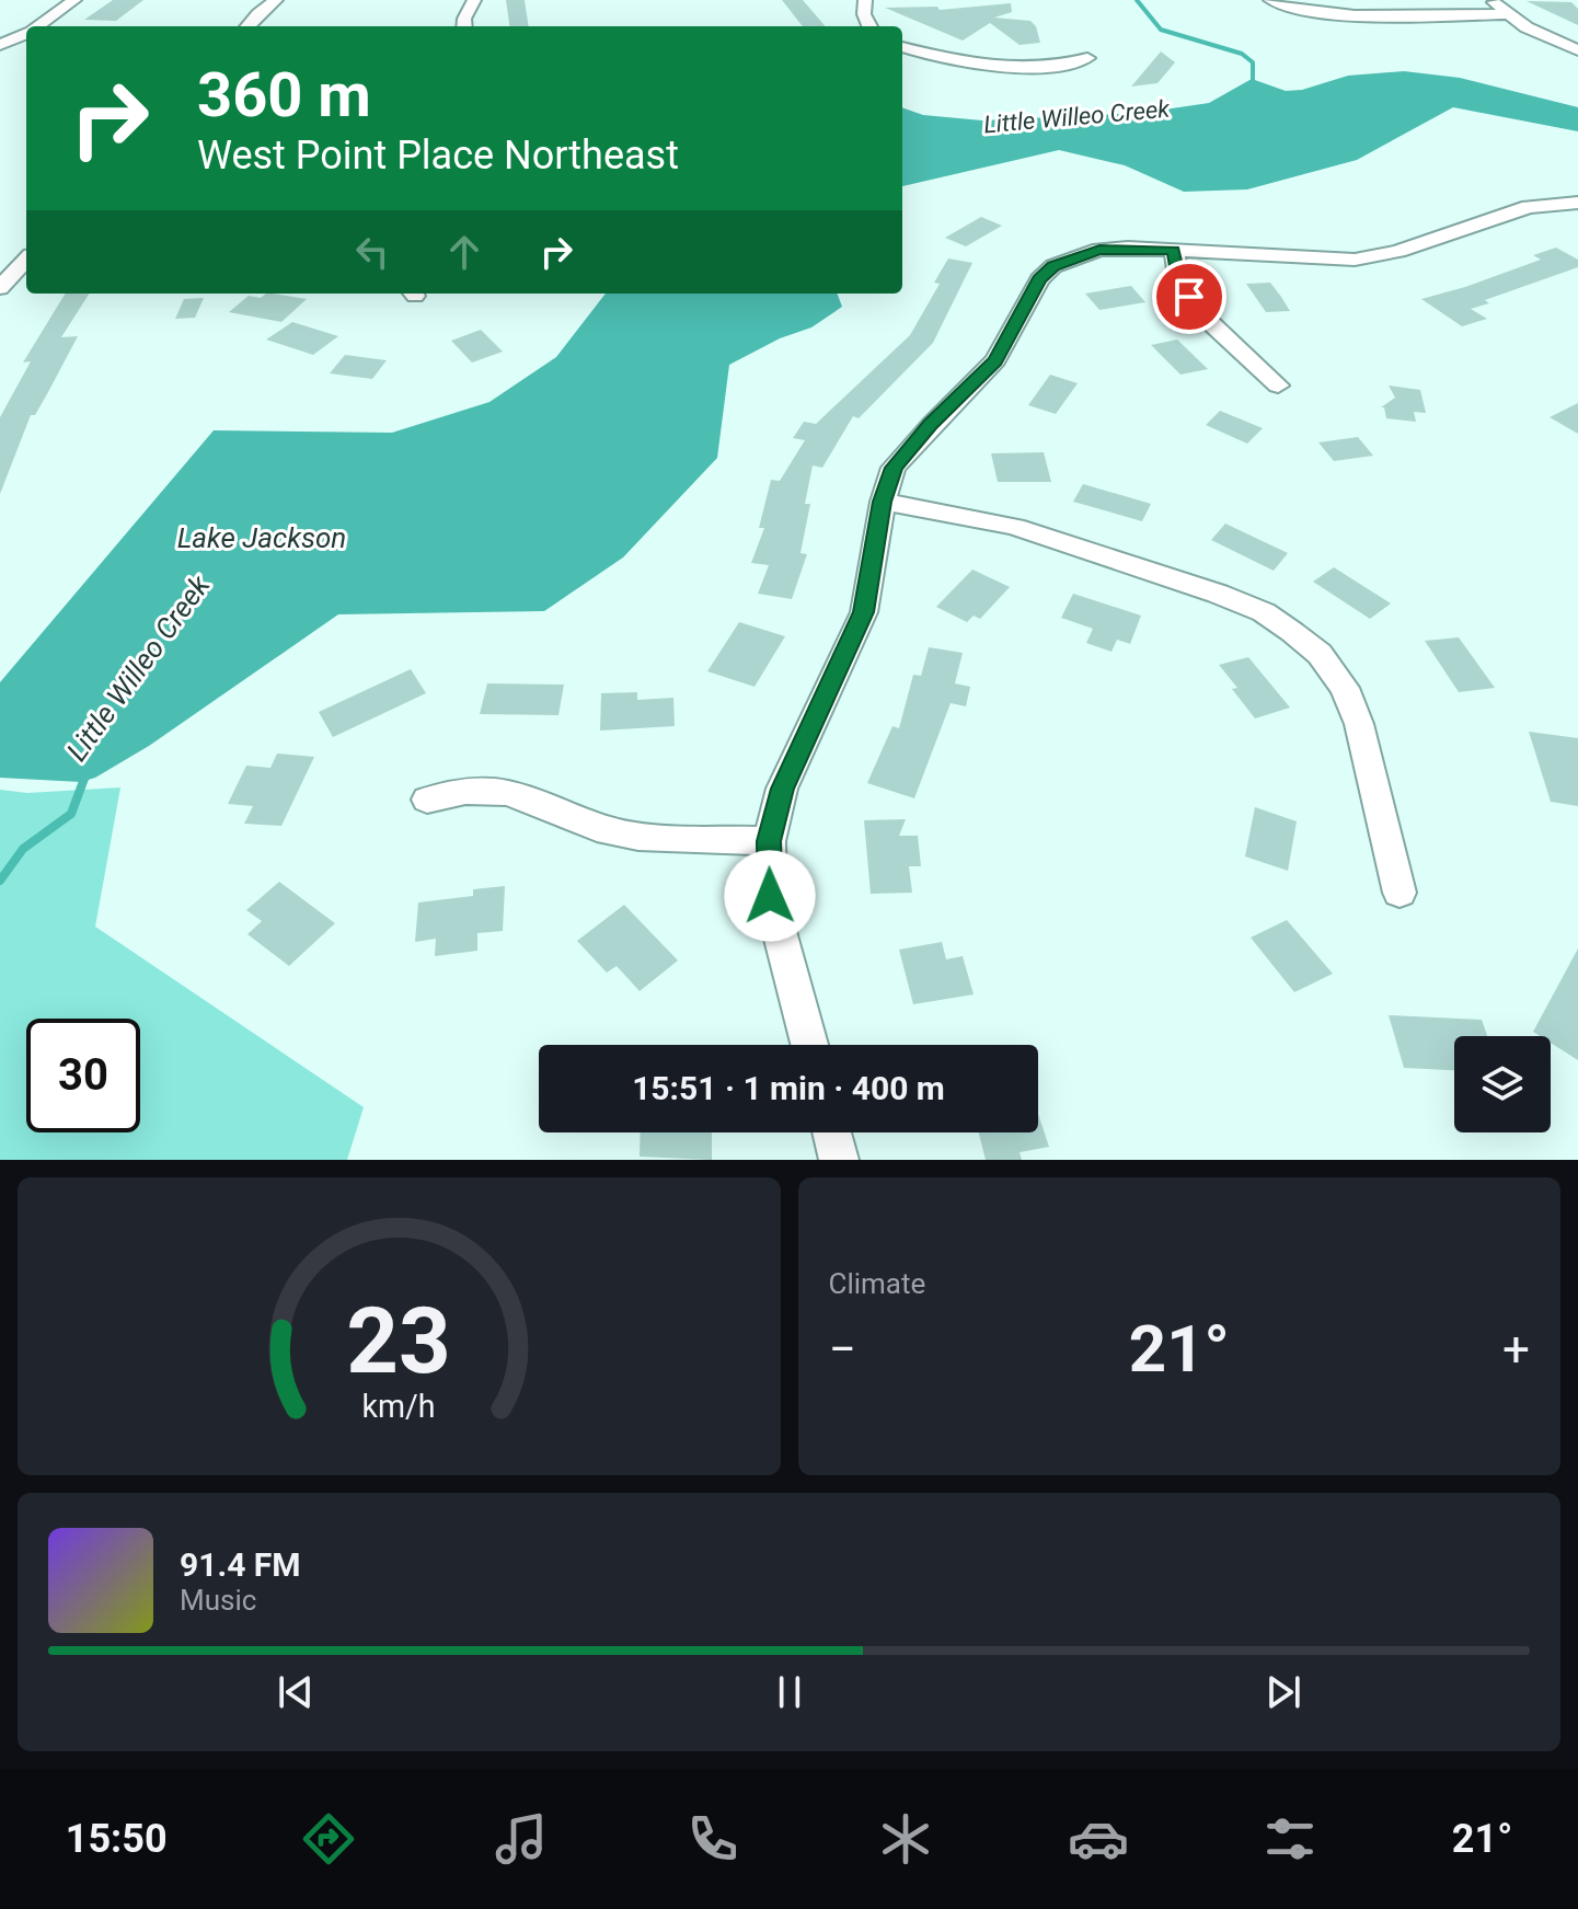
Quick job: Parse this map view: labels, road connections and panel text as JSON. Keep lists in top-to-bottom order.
{
  "water": ["Little Willeo Creek", "Lake Jackson"],
  "page": {
    "turn": ["360 m", "West Point Place Northeast"],
    "limit": "30",
    "trip": "15:51 · 1 min · 400 m",
    "tile": "Climate",
    "heat": ["−", "21°", "+"],
    "song": ["91.4 FM", "Music"],
    "tabs": ["15:50", "21°"],
    "gauge": ["23", "km/h"]
  }
}
